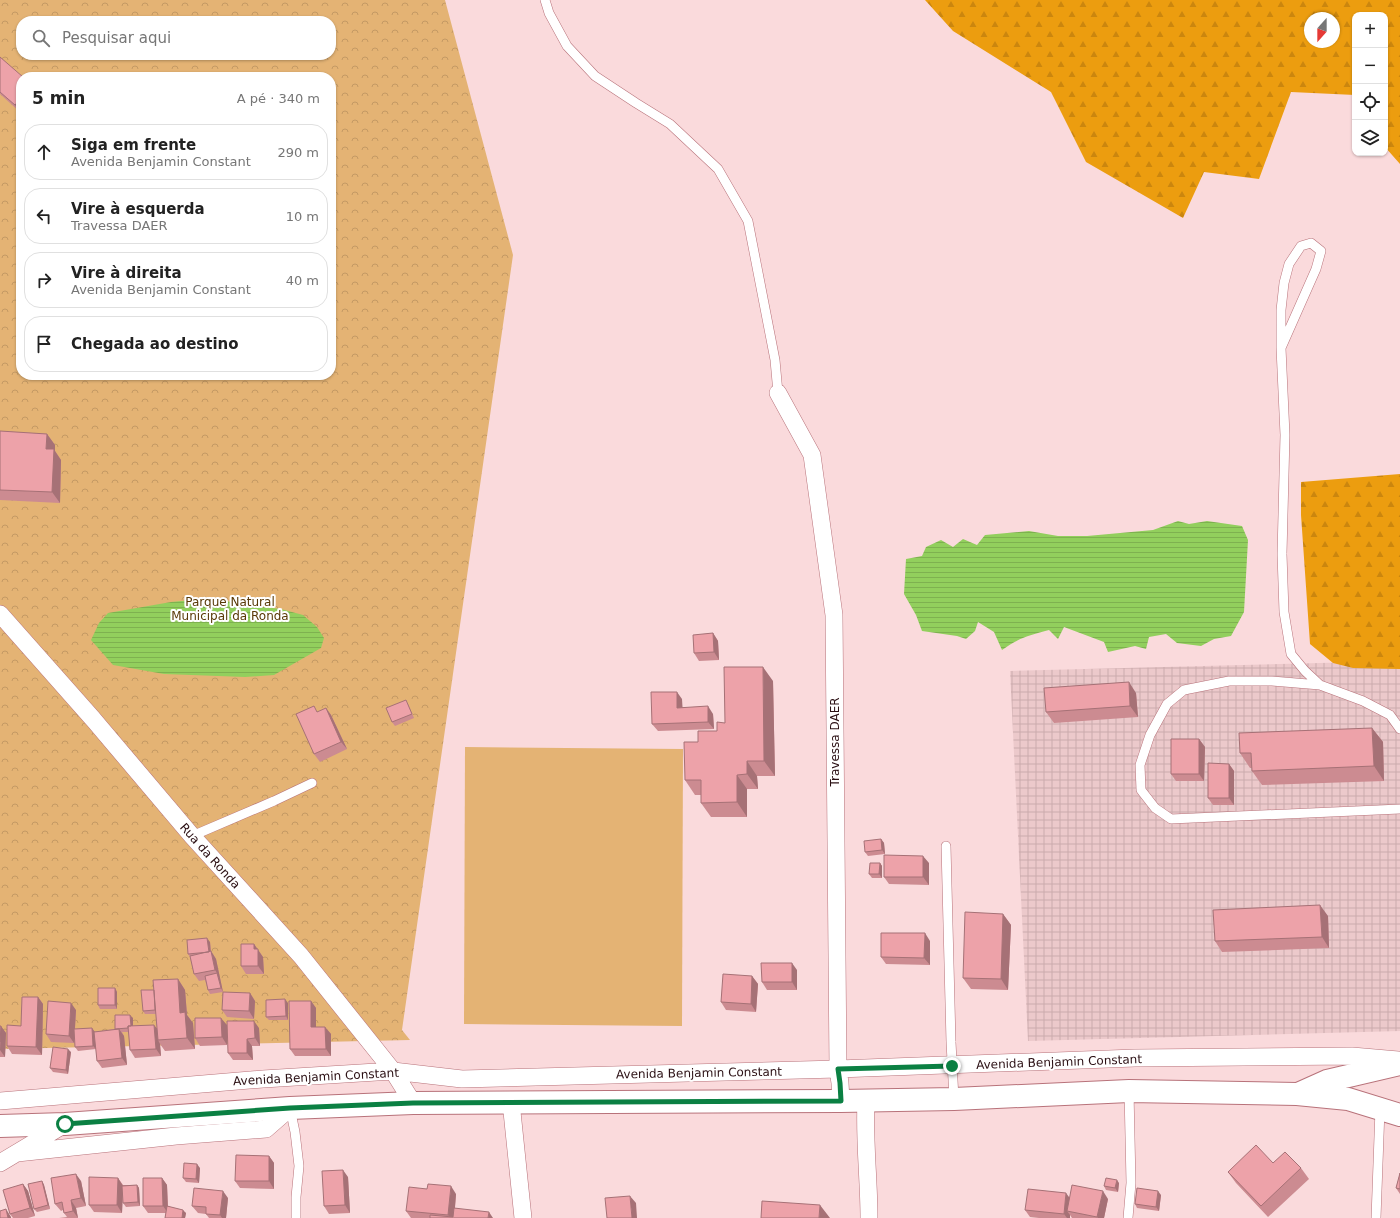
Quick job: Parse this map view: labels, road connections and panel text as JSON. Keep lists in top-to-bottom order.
{
  "streets": {
    "street": ["Travessa DAER", "Rua da Ronda", "Avenida Benjamin Constant"]
  },
  "crossings": [
    ["Travessa DAER", "Avenida Benjamin Constant"],
    ["Rua da Ronda", "Avenida Benjamin Constant"]
  ],
  "parks": ["Parque Natural Municipal da Ronda"],
  "north": "bottom",
  "page": {
    "map_buttons": ["+", "−"],
    "search": "Pesquisar aqui",
    "heading": ["5 min", "A pé · 340 m"],
    "list": [
      ["Siga em frente", "Avenida Benjamin Constant", "290 m"],
      ["Vire à esquerda", "Travessa DAER", "10 m"],
      ["Vire à direita", "Avenida Benjamin Constant", "40 m"],
      "Chegada ao destino"
    ]
  }
}
